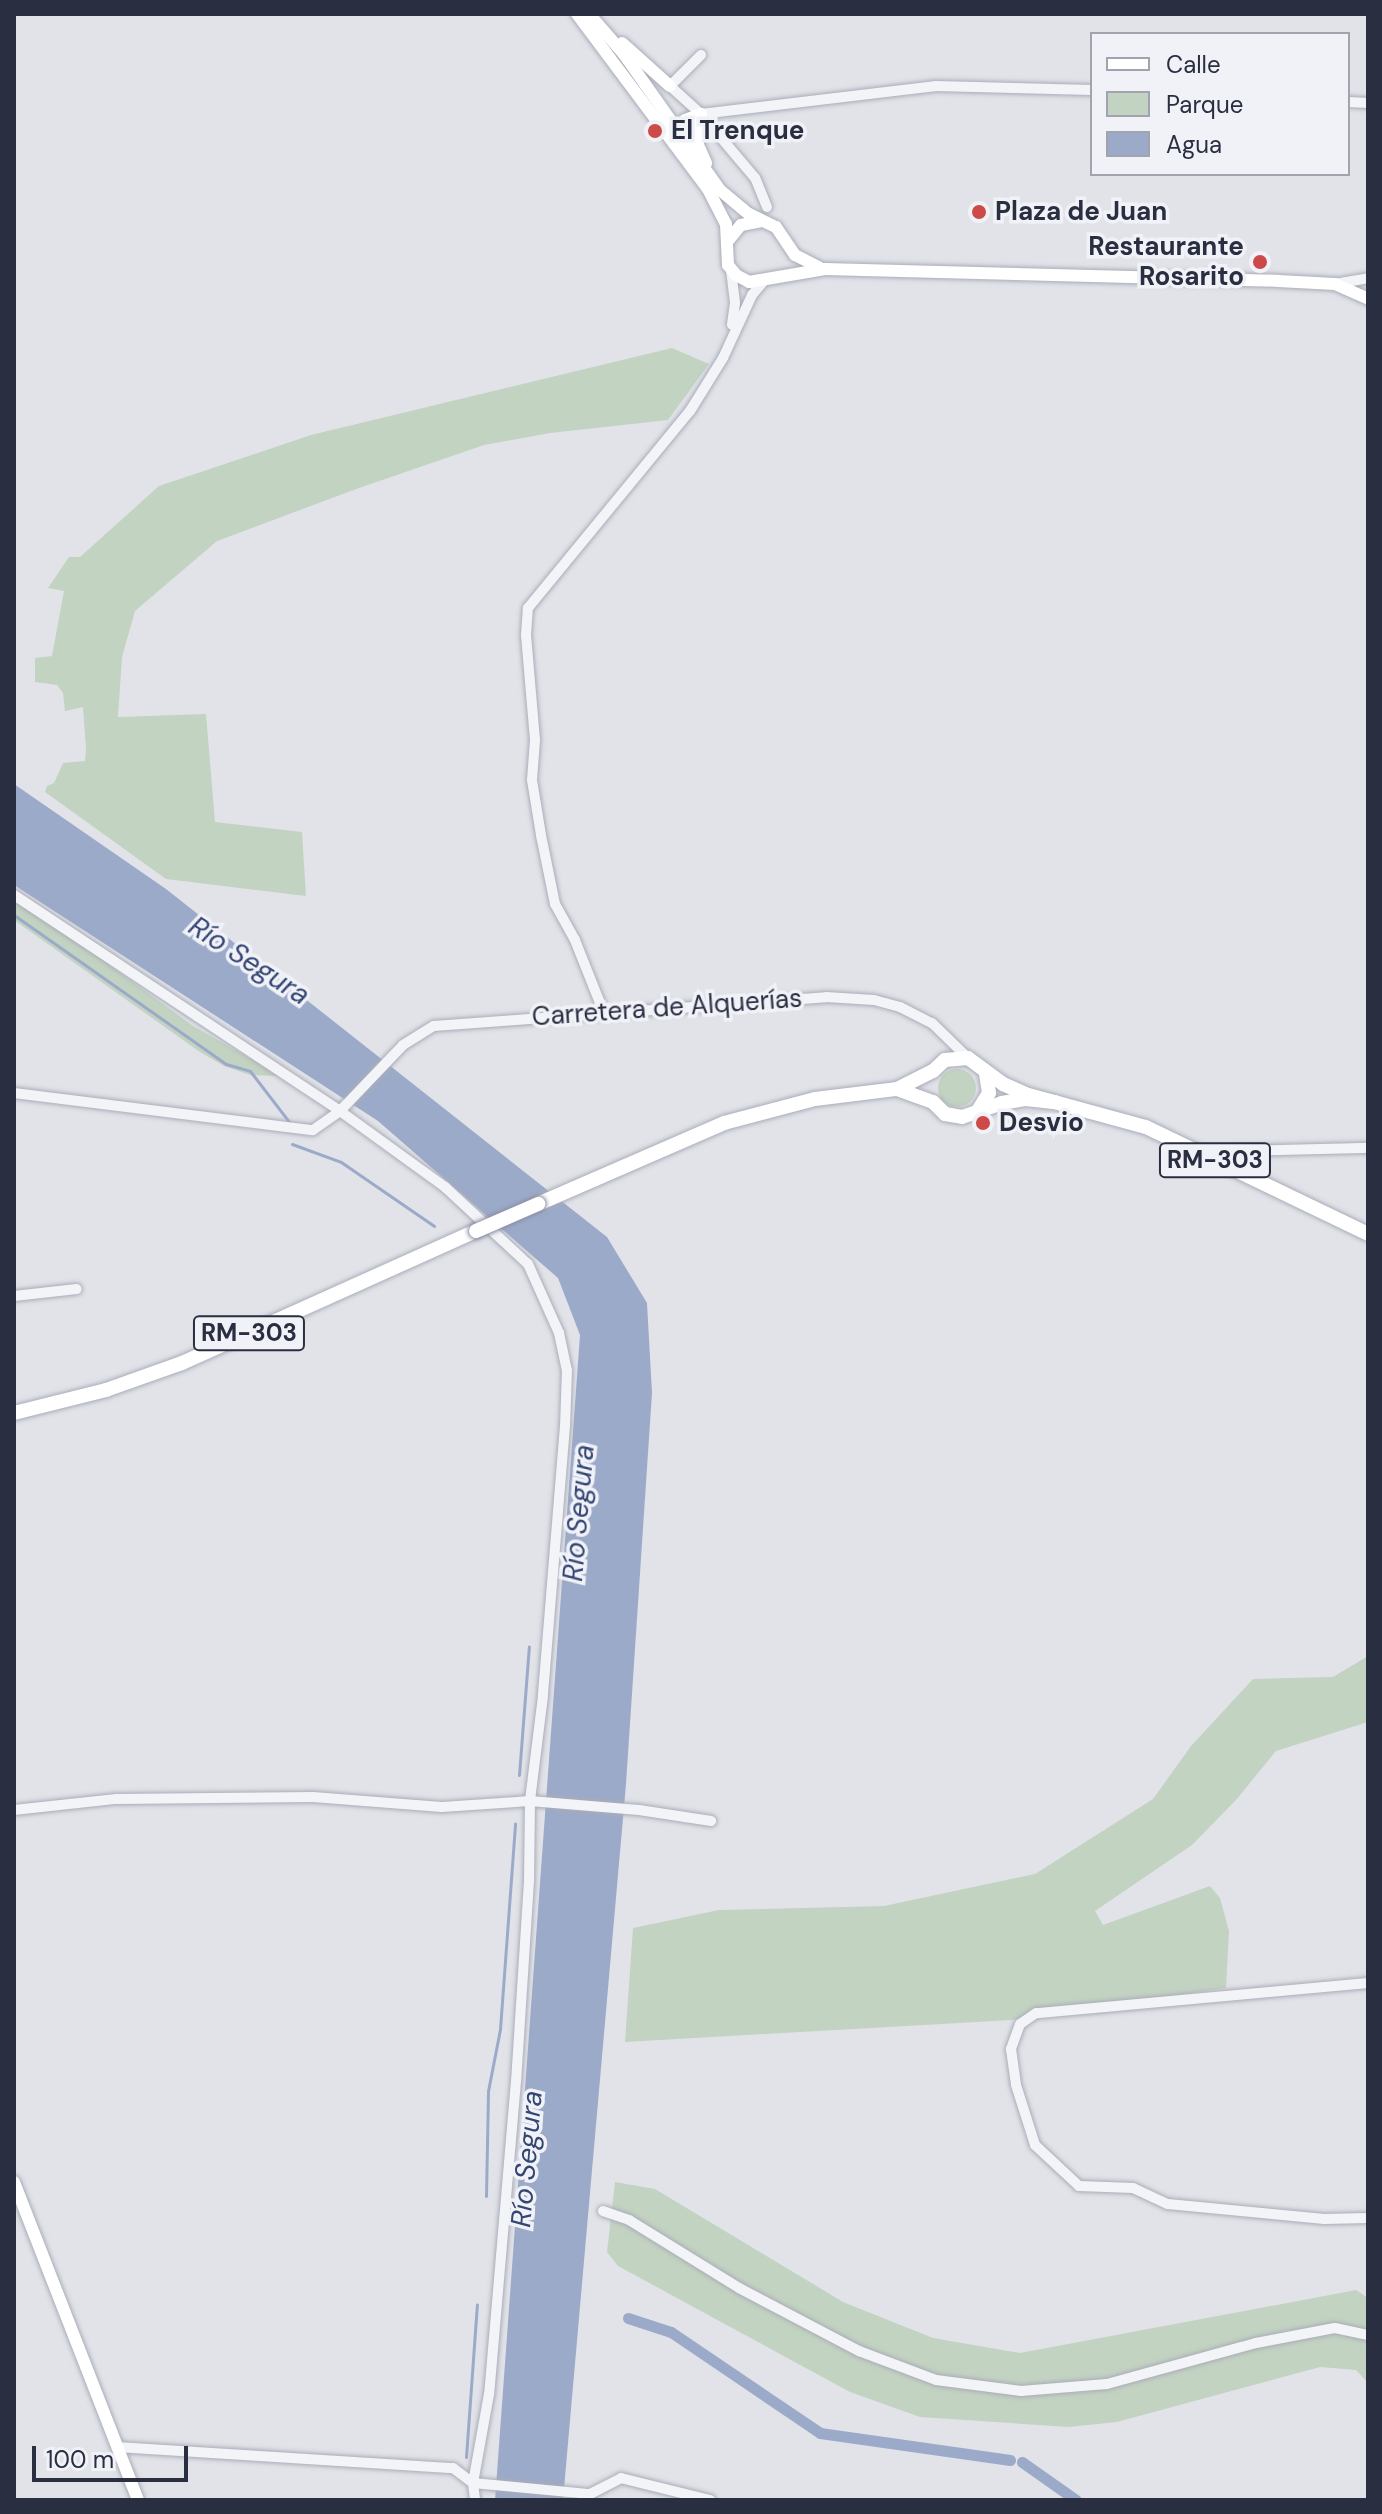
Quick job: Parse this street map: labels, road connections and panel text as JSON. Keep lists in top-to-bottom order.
{
  "streets": {
    "highway": ["RM-303"],
    "street": ["Carretera de Alquerías"]
  },
  "crossings": [
    ["Carretera de Alquerías", "RM-303"]
  ],
  "water": ["Río Segura"],
  "places": [
    "El Trenque",
    "Plaza de Juan",
    "Restaurante Rosarito",
    "Desvio"
  ],
  "legend": ["Calle", "Parque", "Agua"],
  "scale_bar": "100 m"
}
